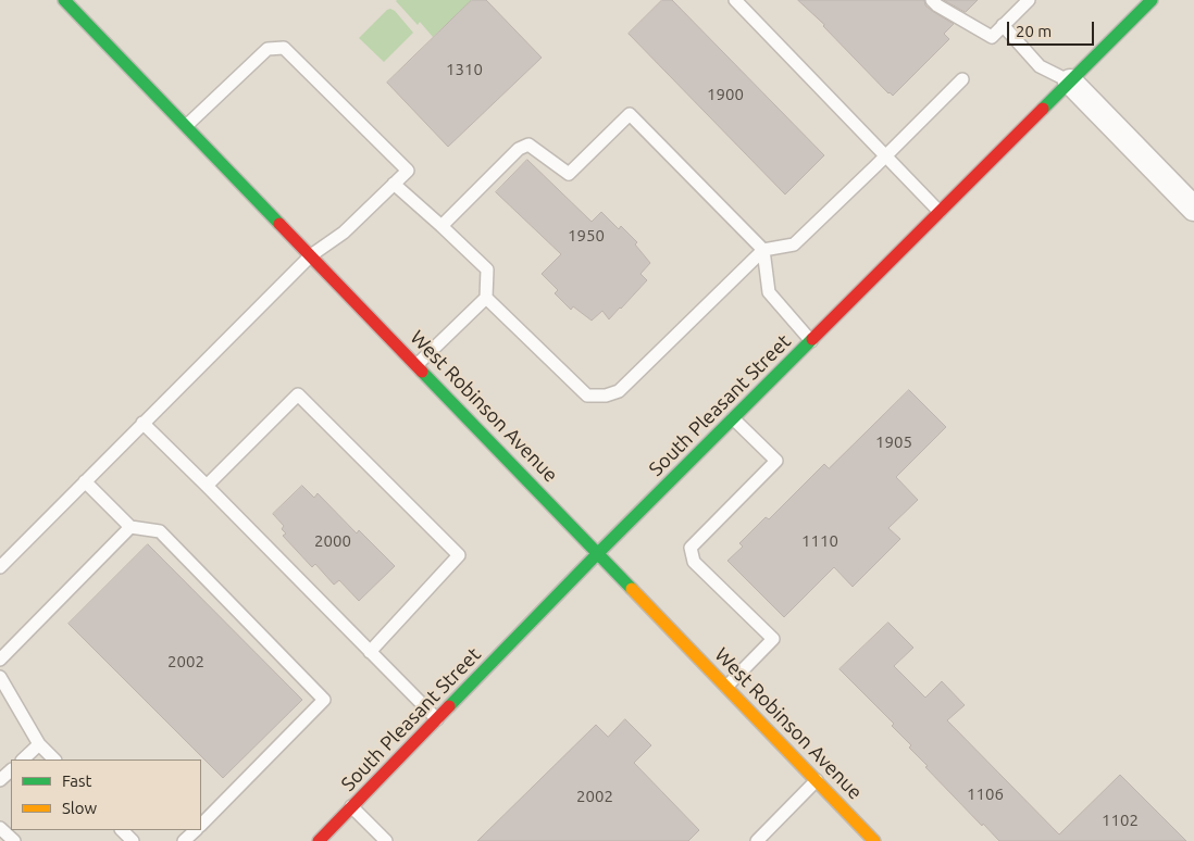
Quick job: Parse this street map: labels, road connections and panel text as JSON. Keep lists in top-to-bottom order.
{
  "streets": {
    "street": ["South Pleasant Street", "West Robinson Avenue"]
  },
  "crossings": [
    ["South Pleasant Street", "West Robinson Avenue"]
  ],
  "house_numbers": [
    "1310",
    "1900",
    "1950",
    "1905",
    "2000",
    "1110",
    "2002",
    "1106",
    "2002",
    "1102"
  ],
  "legend": ["Fast", "Slow"],
  "scale_bar": "20 m"
}
